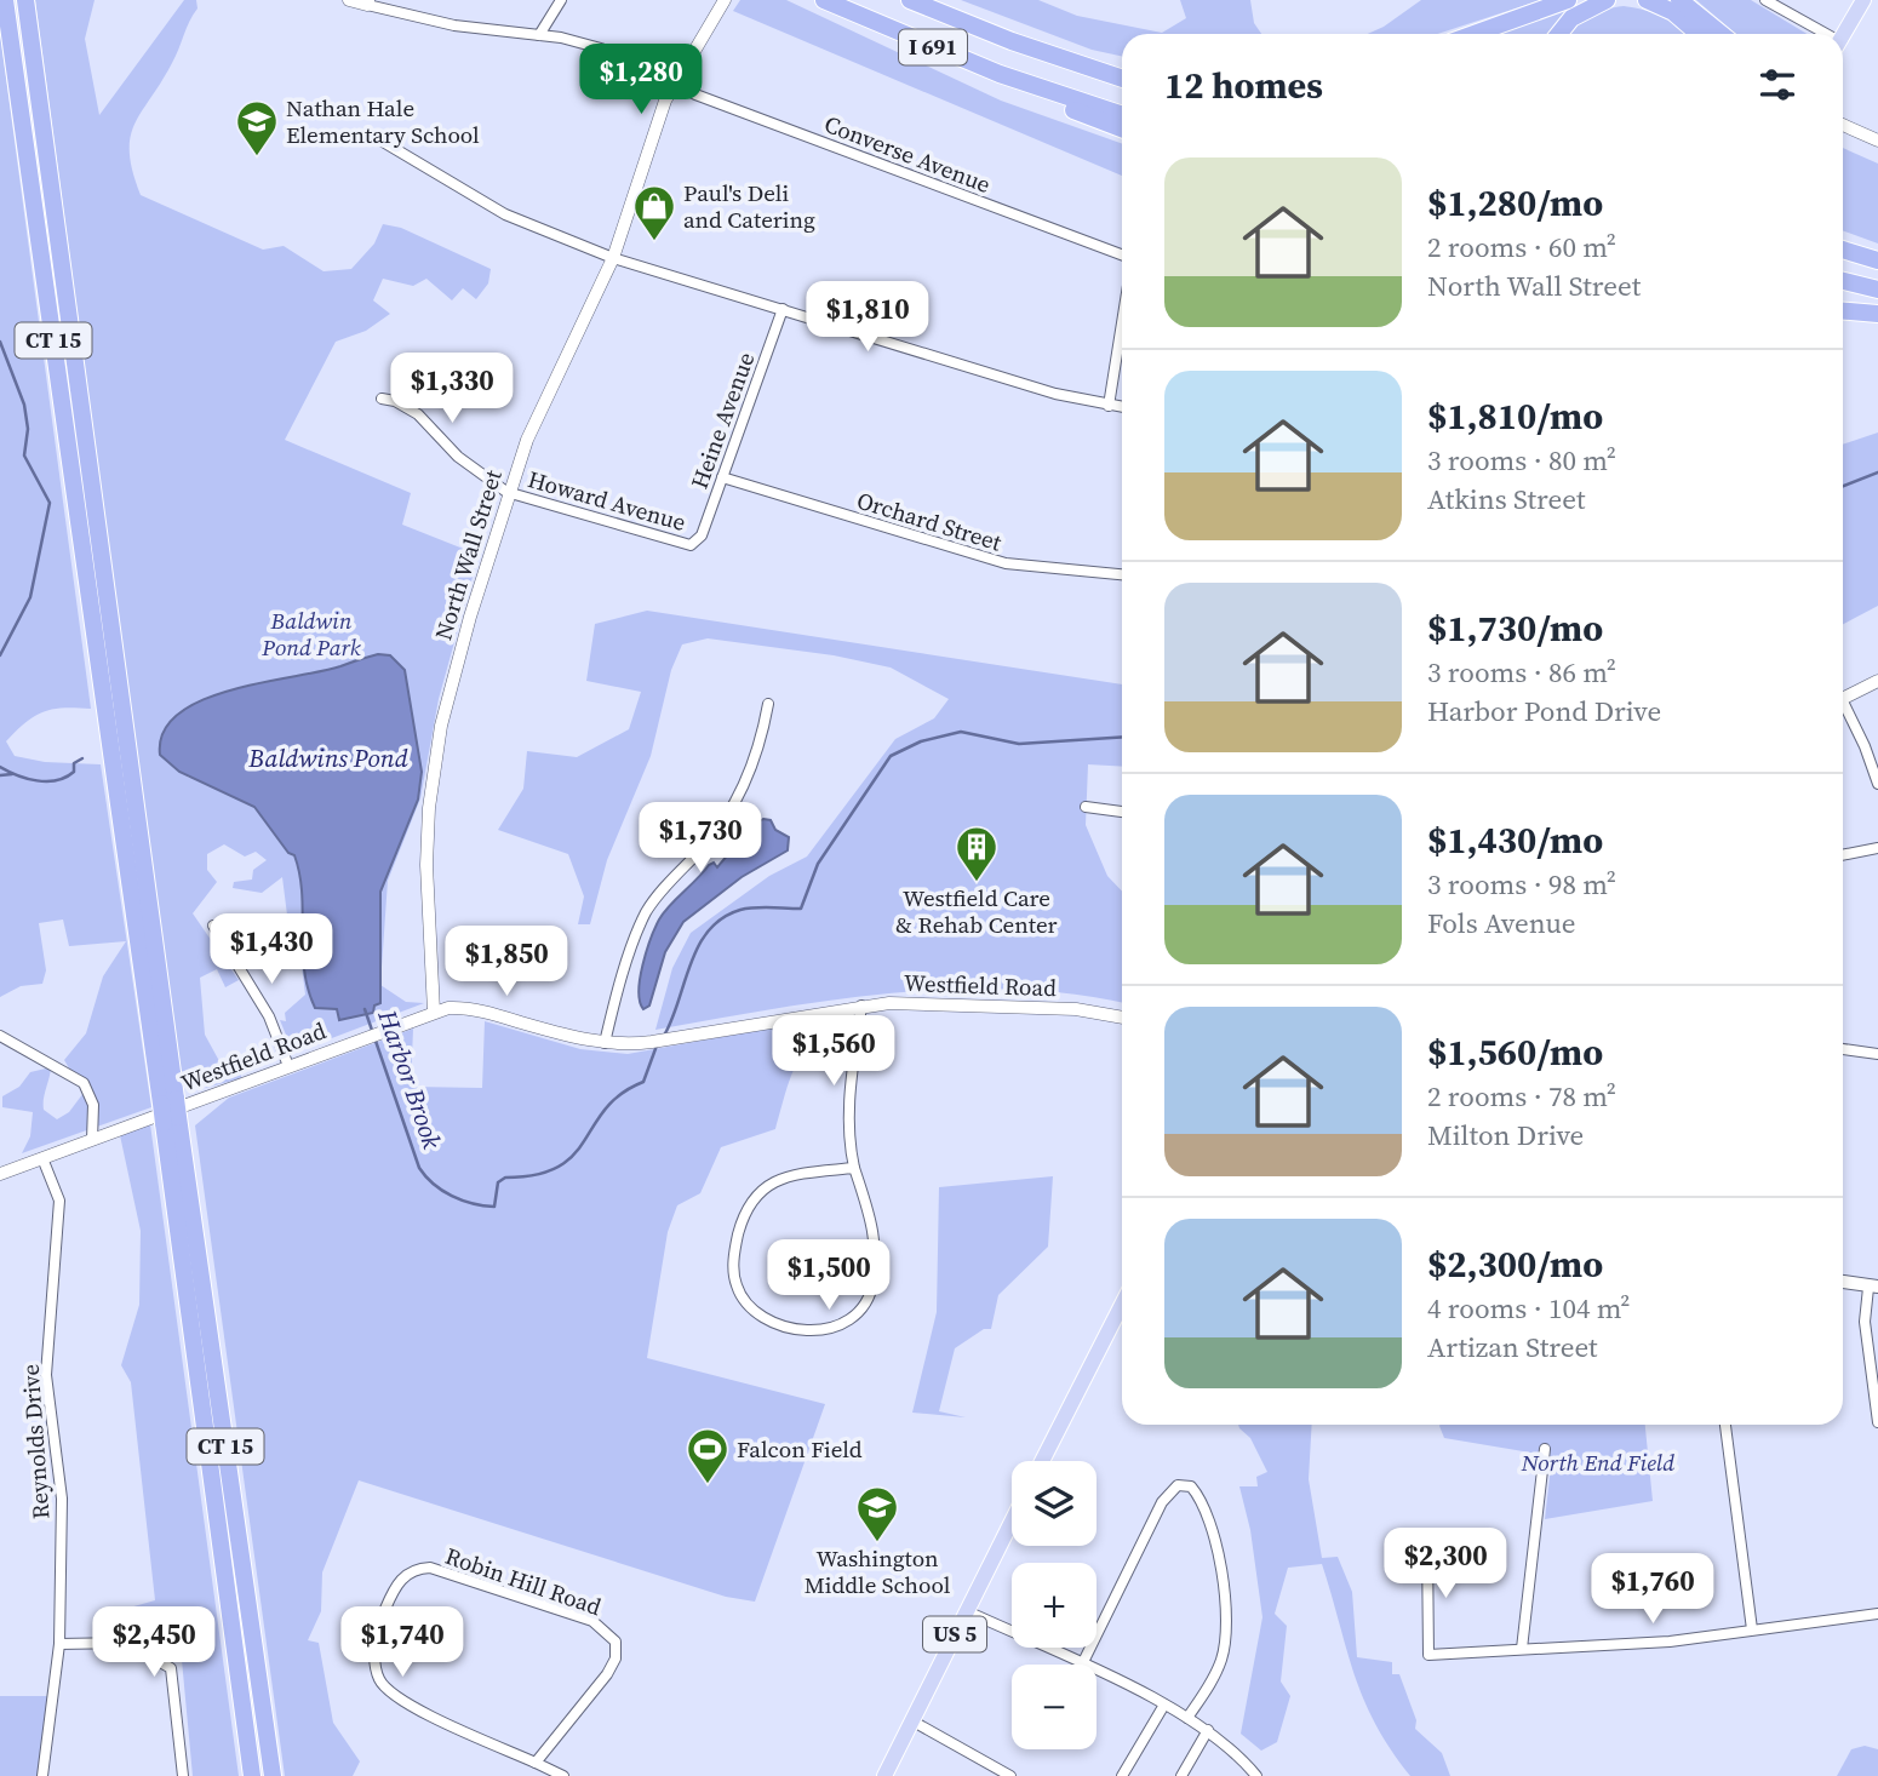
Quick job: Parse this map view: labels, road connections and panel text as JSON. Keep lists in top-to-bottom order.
{
  "streets": {
    "highway": ["I 691", "CT 15"],
    "main road": ["US 5"],
    "street": [
      "Converse Avenue",
      "Heine Avenue",
      "Howard Avenue",
      "Orchard Street",
      "North Wall Street",
      "Westfield Road",
      "Reynolds Drive",
      "Robin Hill Road"
    ]
  },
  "crossings": [
    ["Converse Avenue", "North Wall Street"],
    ["Heine Avenue", "Howard Avenue"],
    ["Heine Avenue", "Orchard Street"],
    ["Howard Avenue", "North Wall Street"],
    ["North Wall Street", "Westfield Road"],
    ["Westfield Road", "Reynolds Drive"]
  ],
  "water": ["Baldwins Pond", "Harbor Brook"],
  "parks": ["Baldwin Pond Park", "North End Field"],
  "places": {
    "school or university": ["Nathan Hale Elementary School", "Washington Middle School"],
    "shop": ["Paul's Deli and Catering"],
    "building": ["Westfield Care & Rehab Center"],
    "sports": ["Falcon Field"]
  },
  "page": {
    "heading": "12 homes",
    "price": [
      "$1,280",
      "$1,810",
      "$1,330",
      "$1,730",
      "$1,430",
      "$1,850",
      "$1,560",
      "$1,500",
      "$2,300",
      "$1,760",
      "$2,450",
      "$1,740"
    ],
    "list": [
      {
        "name": "$1,280/mo",
        "note": "2 rooms · 60 m² · North Wall Street"
      },
      {
        "name": "$1,810/mo",
        "note": "3 rooms · 80 m² · Atkins Street"
      },
      {
        "name": "$1,730/mo",
        "note": "3 rooms · 86 m² · Harbor Pond Drive"
      },
      {
        "name": "$1,430/mo",
        "note": "3 rooms · 98 m² · Fols Avenue"
      },
      {
        "name": "$1,560/mo",
        "note": "2 rooms · 78 m² · Milton Drive"
      },
      {
        "name": "$2,300/mo",
        "note": "4 rooms · 104 m² · Artizan Street"
      }
    ],
    "map_buttons": ["+", "−"]
  }
}
